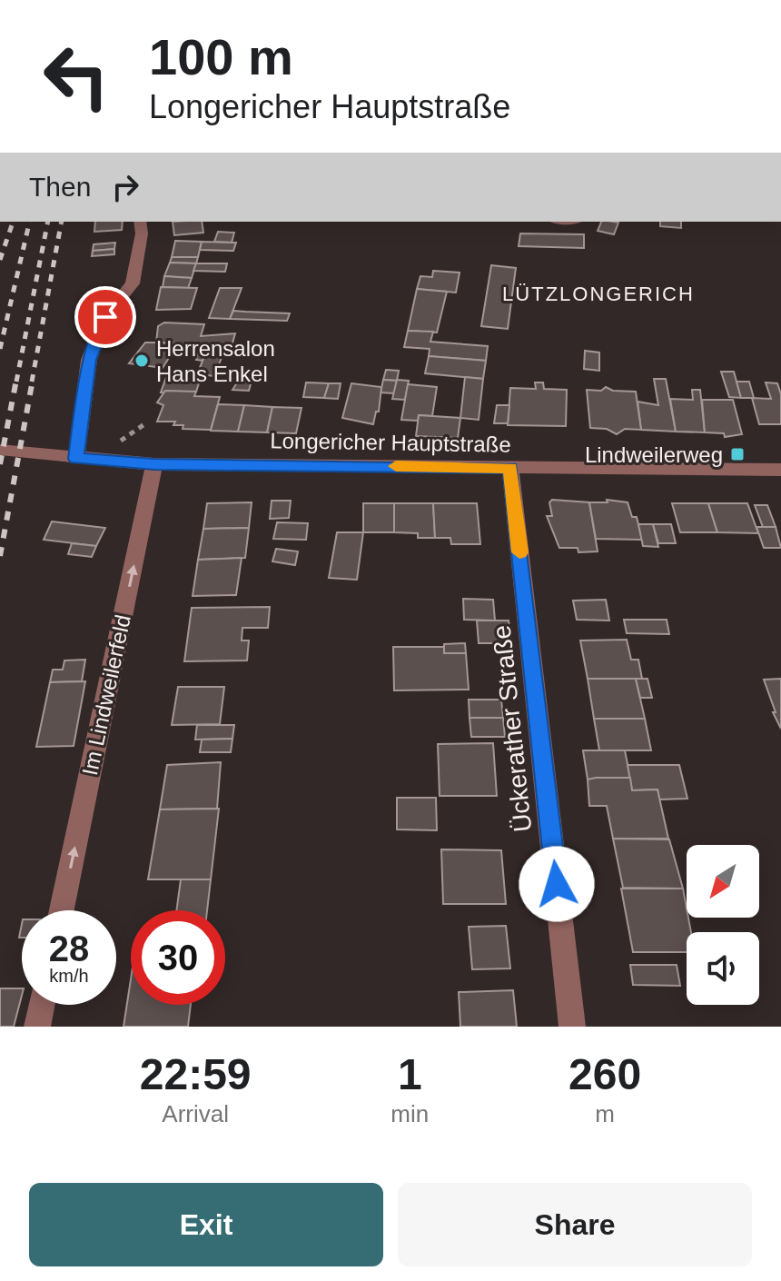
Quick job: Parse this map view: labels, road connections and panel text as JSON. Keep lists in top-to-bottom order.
{
  "streets": {
    "street": ["Longericher Hauptstraße", "Im Lindweilerfeld", "Ückerather Straße"]
  },
  "crossings": [
    ["Longericher Hauptstraße", "Im Lindweilerfeld"],
    ["Longericher Hauptstraße", "Ückerather Straße"]
  ],
  "one_way": ["Im Lindweilerfeld"],
  "districts": ["LÜTZLONGERICH"],
  "places": {
    "other": ["Herrensalon Hans Enkel"],
    "transit": ["Lindweilerweg"]
  },
  "north": "bottom left",
  "page": {
    "turn": ["100 m", "Longericher Hauptstraße"],
    "then": "Then",
    "speed": "28 km/h",
    "limit": "30",
    "eta": [
      "22:59",
      "Arrival",
      "1",
      "min",
      "260",
      "m"
    ],
    "buttons": ["Exit", "Share"]
  }
}
